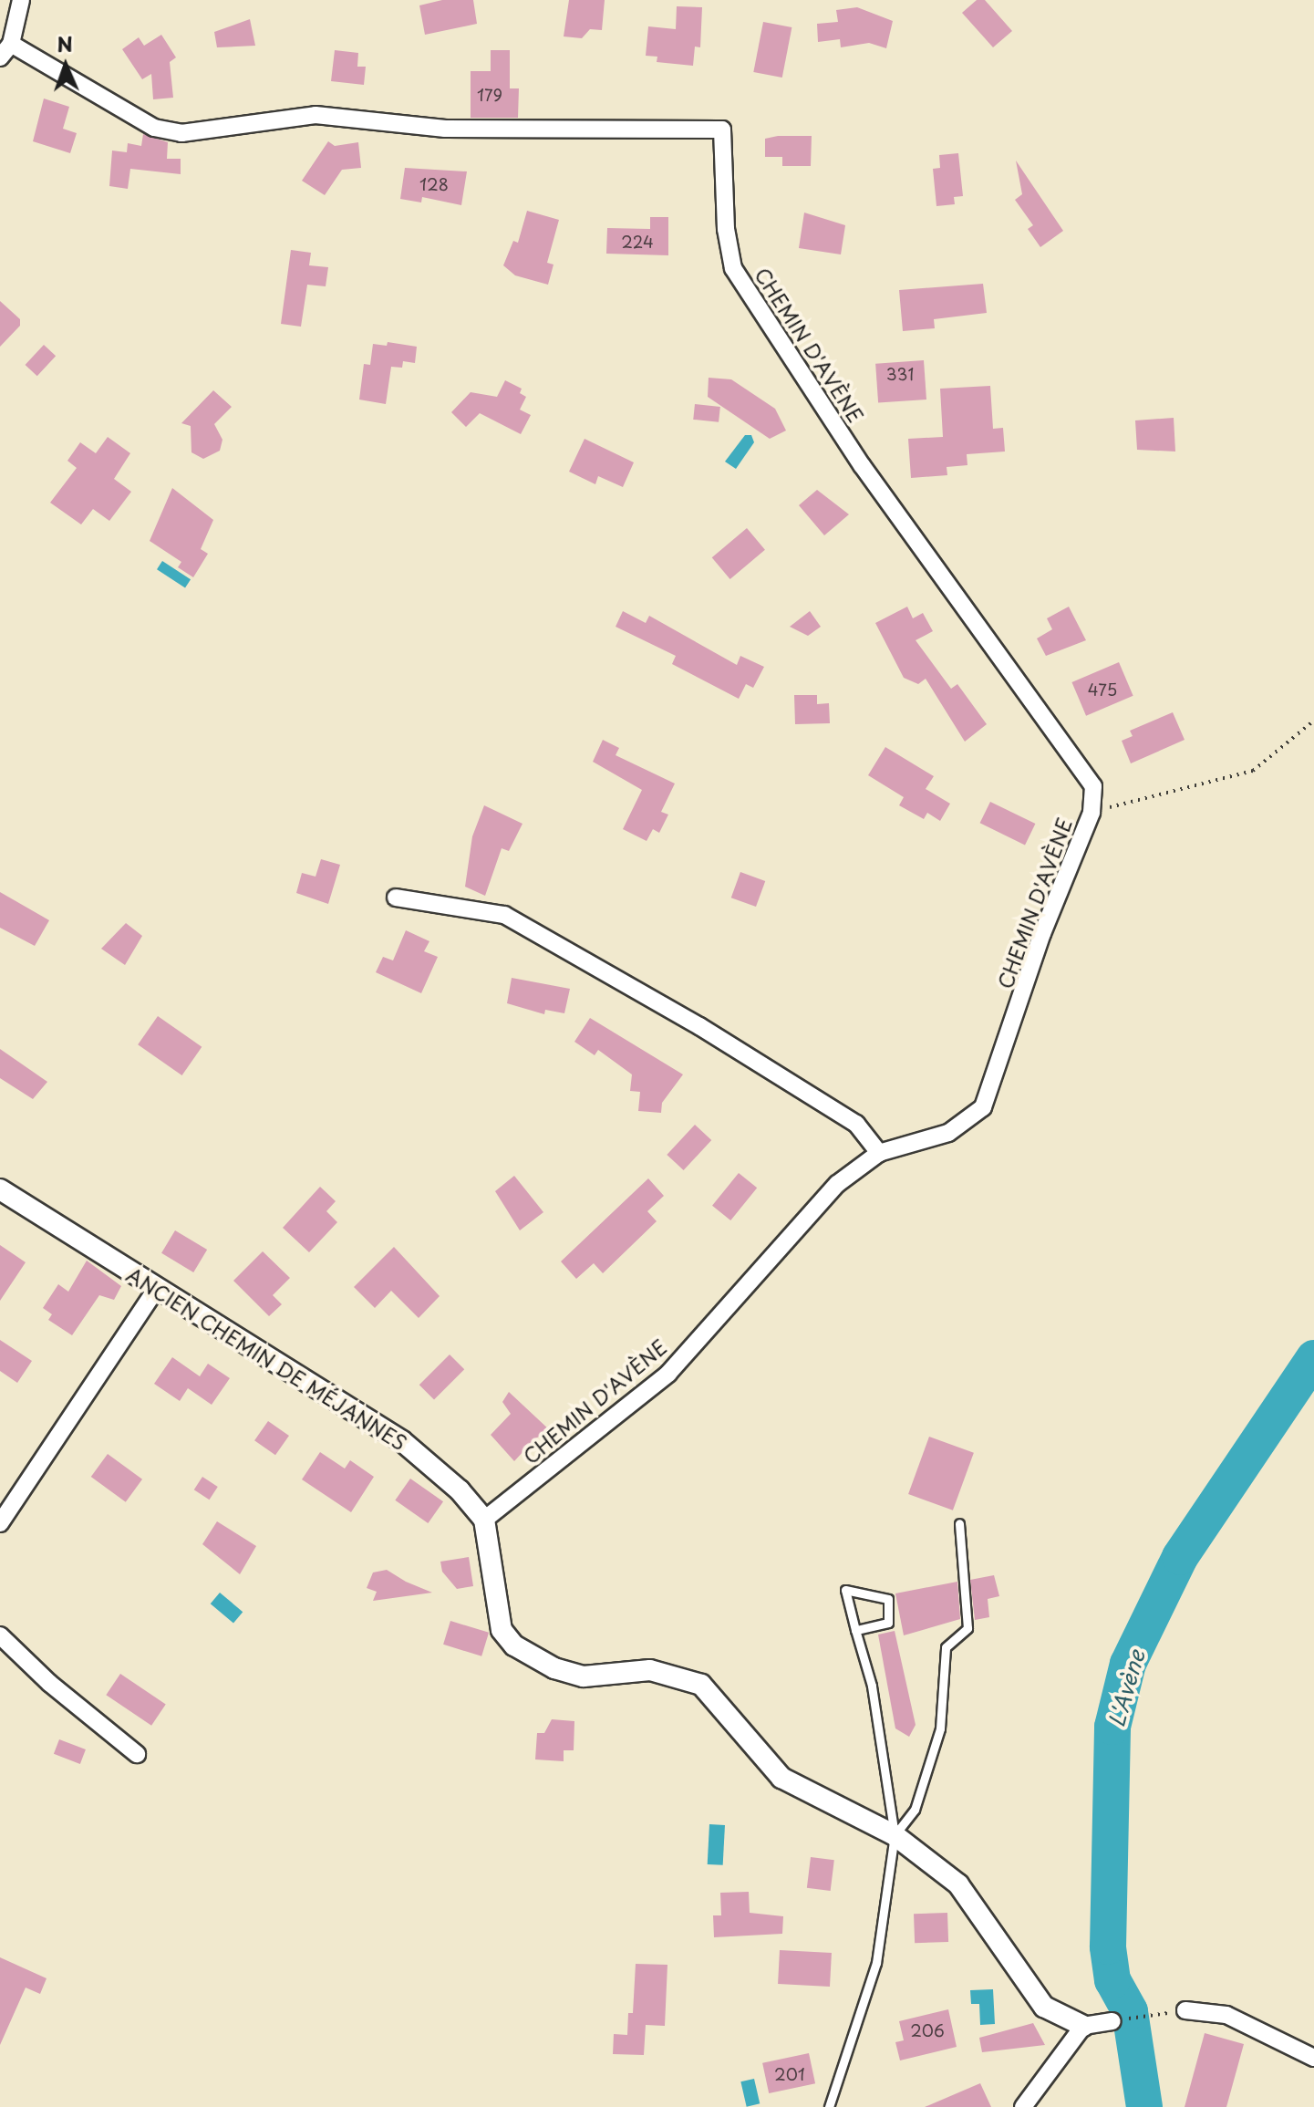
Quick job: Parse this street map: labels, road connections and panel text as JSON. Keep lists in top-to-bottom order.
{
  "streets": {
    "street": ["CHEMIN D'AVÈNE", "ANCIEN CHEMIN DE MÉJANNES"]
  },
  "crossings": [
    ["CHEMIN D'AVÈNE", "ANCIEN CHEMIN DE MÉJANNES"]
  ],
  "water": ["L'Avène"],
  "house_numbers": [
    "179",
    "128",
    "224",
    "331",
    "475",
    "206",
    "201"
  ],
  "north": "top"
}
